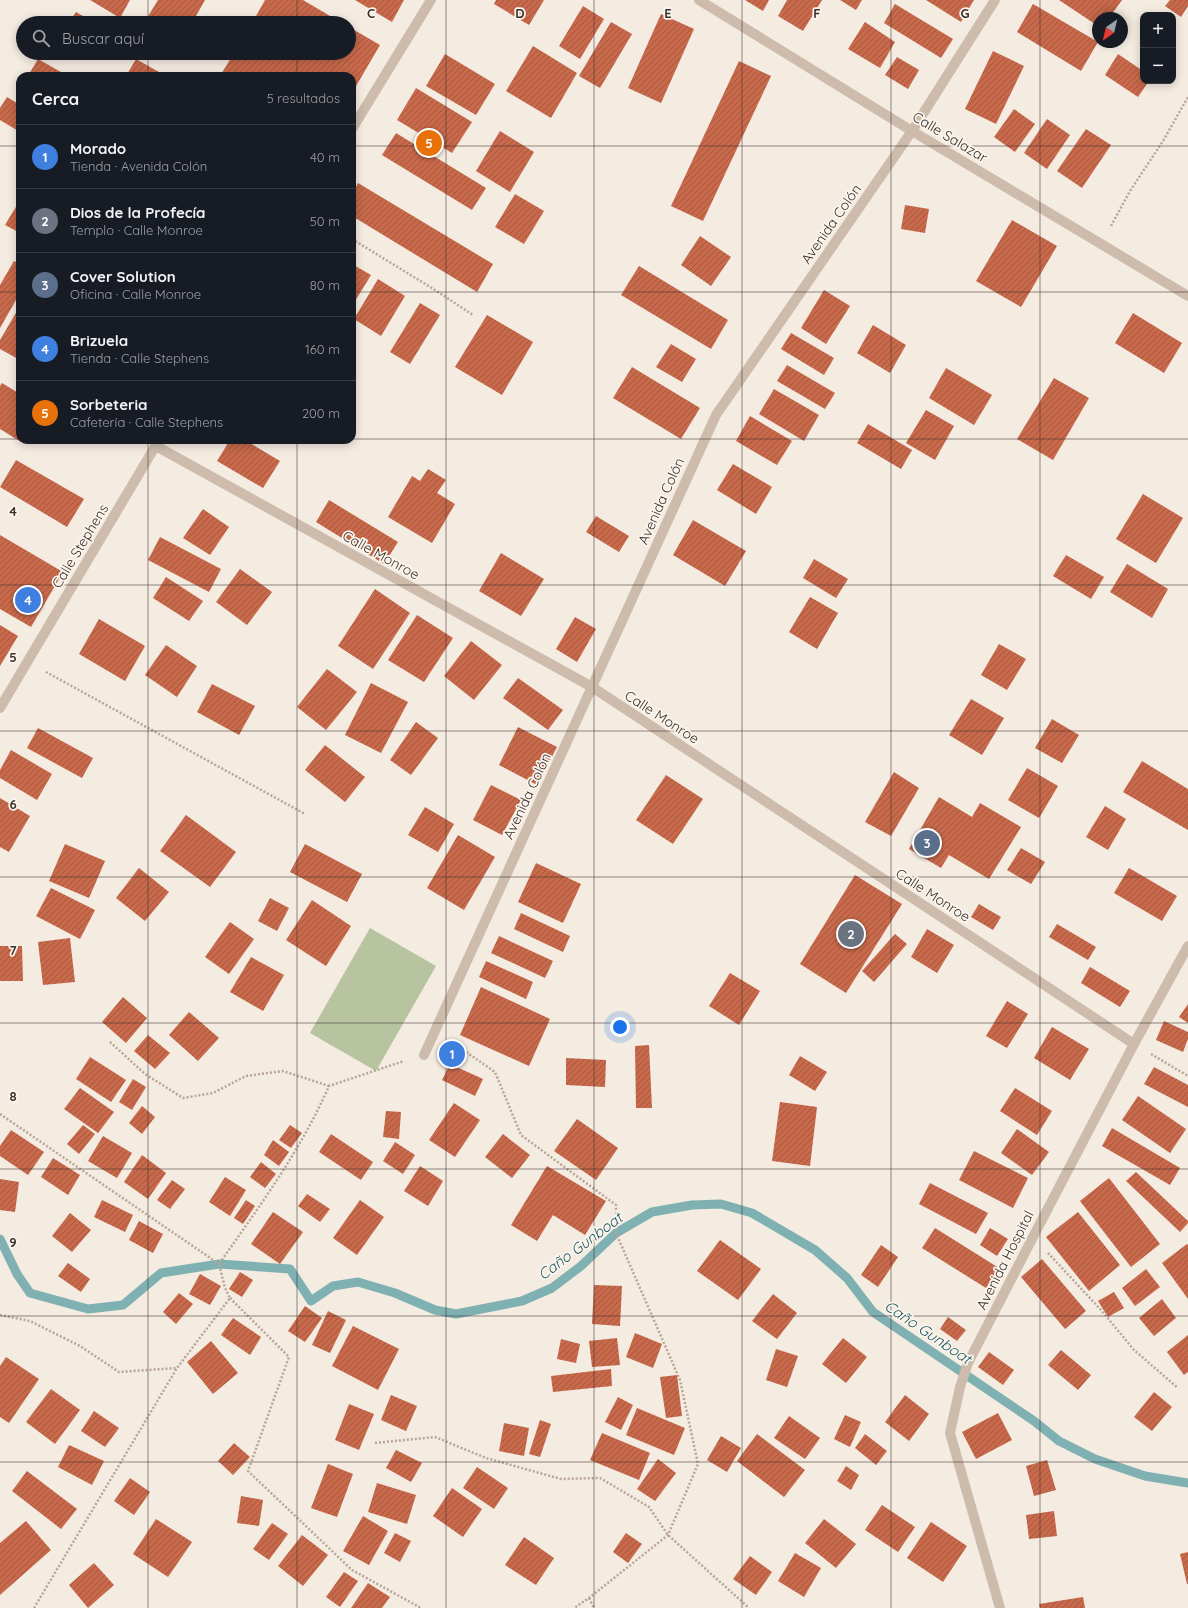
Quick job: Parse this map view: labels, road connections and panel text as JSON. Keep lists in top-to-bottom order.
{
  "streets": {
    "street": [
      "Calle Salazar",
      "Avenida Colón",
      "Calle Stephens",
      "Calle Monroe",
      "Avenida Hospital"
    ]
  },
  "crossings": [
    ["Calle Salazar", "Avenida Colón"],
    ["Avenida Colón", "Calle Monroe"],
    ["Calle Monroe", "Avenida Hospital"]
  ],
  "water": ["Caño Gunboat"],
  "north": "bottom left",
  "page": {
    "map_buttons": ["+", "−"],
    "search": "Buscar aquí",
    "heading": ["Cerca", "5 resultados"],
    "list": [
      {
        "mark": "1",
        "name": "Morado",
        "note": "Tienda · Avenida Colón",
        "value": "40 m"
      },
      {
        "mark": "2",
        "name": "Dios de la Profecía",
        "note": "Templo · Calle Monroe",
        "value": "50 m"
      },
      {
        "mark": "3",
        "name": "Cover Solution",
        "note": "Oficina · Calle Monroe",
        "value": "80 m"
      },
      {
        "mark": "4",
        "name": "Brizuela",
        "note": "Tienda · Calle Stephens",
        "value": "160 m"
      },
      {
        "mark": "5",
        "name": "Sorbeteria",
        "note": "Cafetería · Calle Stephens",
        "value": "200 m"
      }
    ],
    "pins": [
      "5",
      "4",
      "3",
      "2",
      "1"
    ]
  },
  "grid": {
    "columns": [
      "C",
      "D",
      "E",
      "F",
      "G"
    ],
    "rows": [
      "4",
      "5",
      "6",
      "7",
      "8",
      "9"
    ]
  }
}
